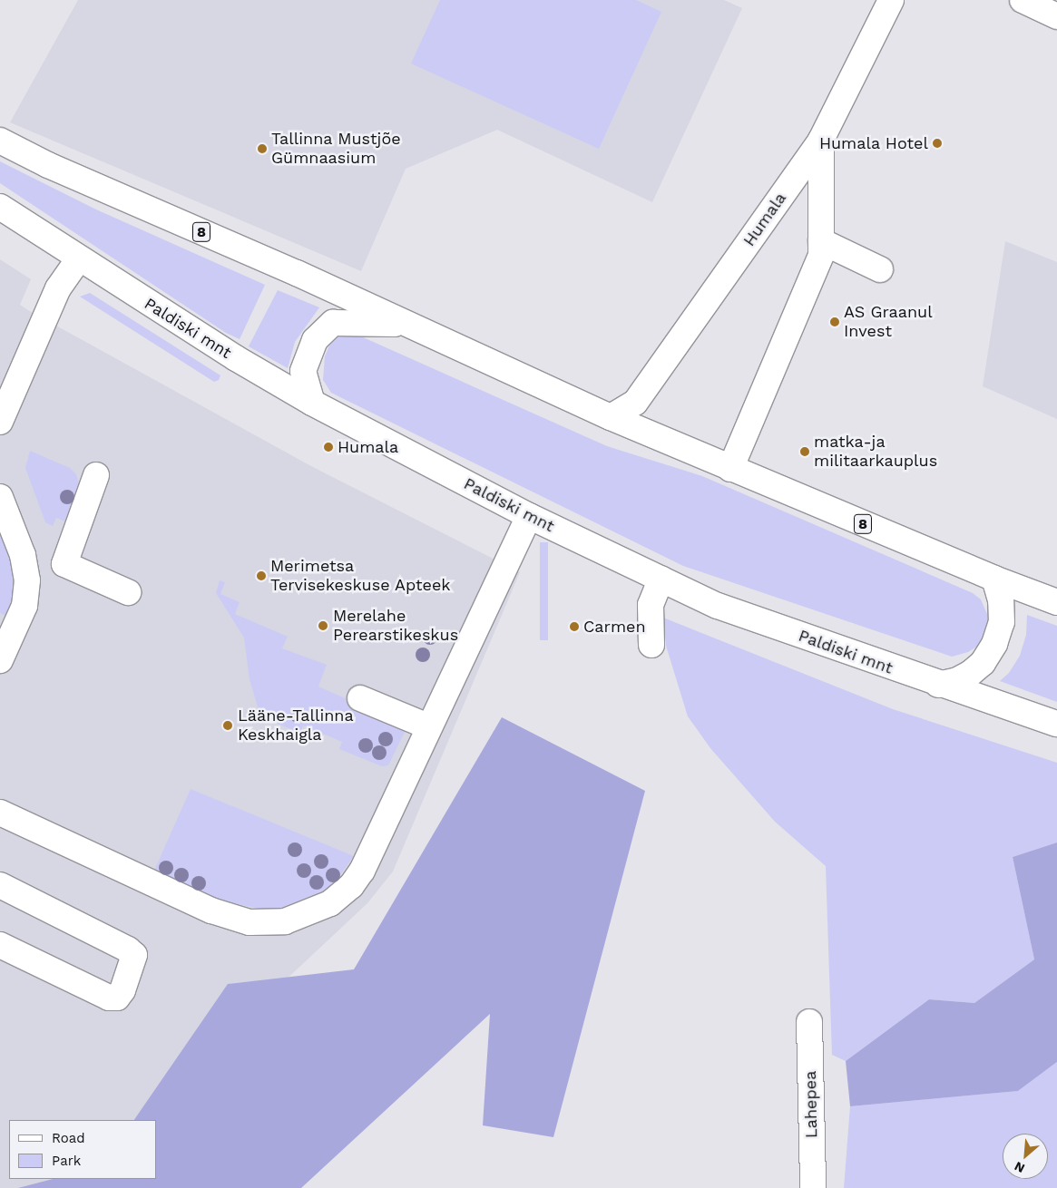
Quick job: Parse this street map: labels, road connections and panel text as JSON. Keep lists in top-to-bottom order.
{
  "streets": {
    "main road": [
      "Humala",
      "8",
      "Paldiski mnt",
      "Lahepea"
    ]
  },
  "crossings": [
    ["Humala", "8"]
  ],
  "places": [
    "Humala Hotel",
    "Tallinna Mustjõe Gümnaasium",
    "AS Graanul Invest",
    "Humala",
    "matka-ja militaarkauplus",
    "Merimetsa Tervisekeskuse Apteek",
    "Merelahe Perearstikeskus",
    "Carmen",
    "Lääne-Tallinna Keskhaigla"
  ],
  "legend": ["Road", "Park"],
  "north": "bottom left"
}
